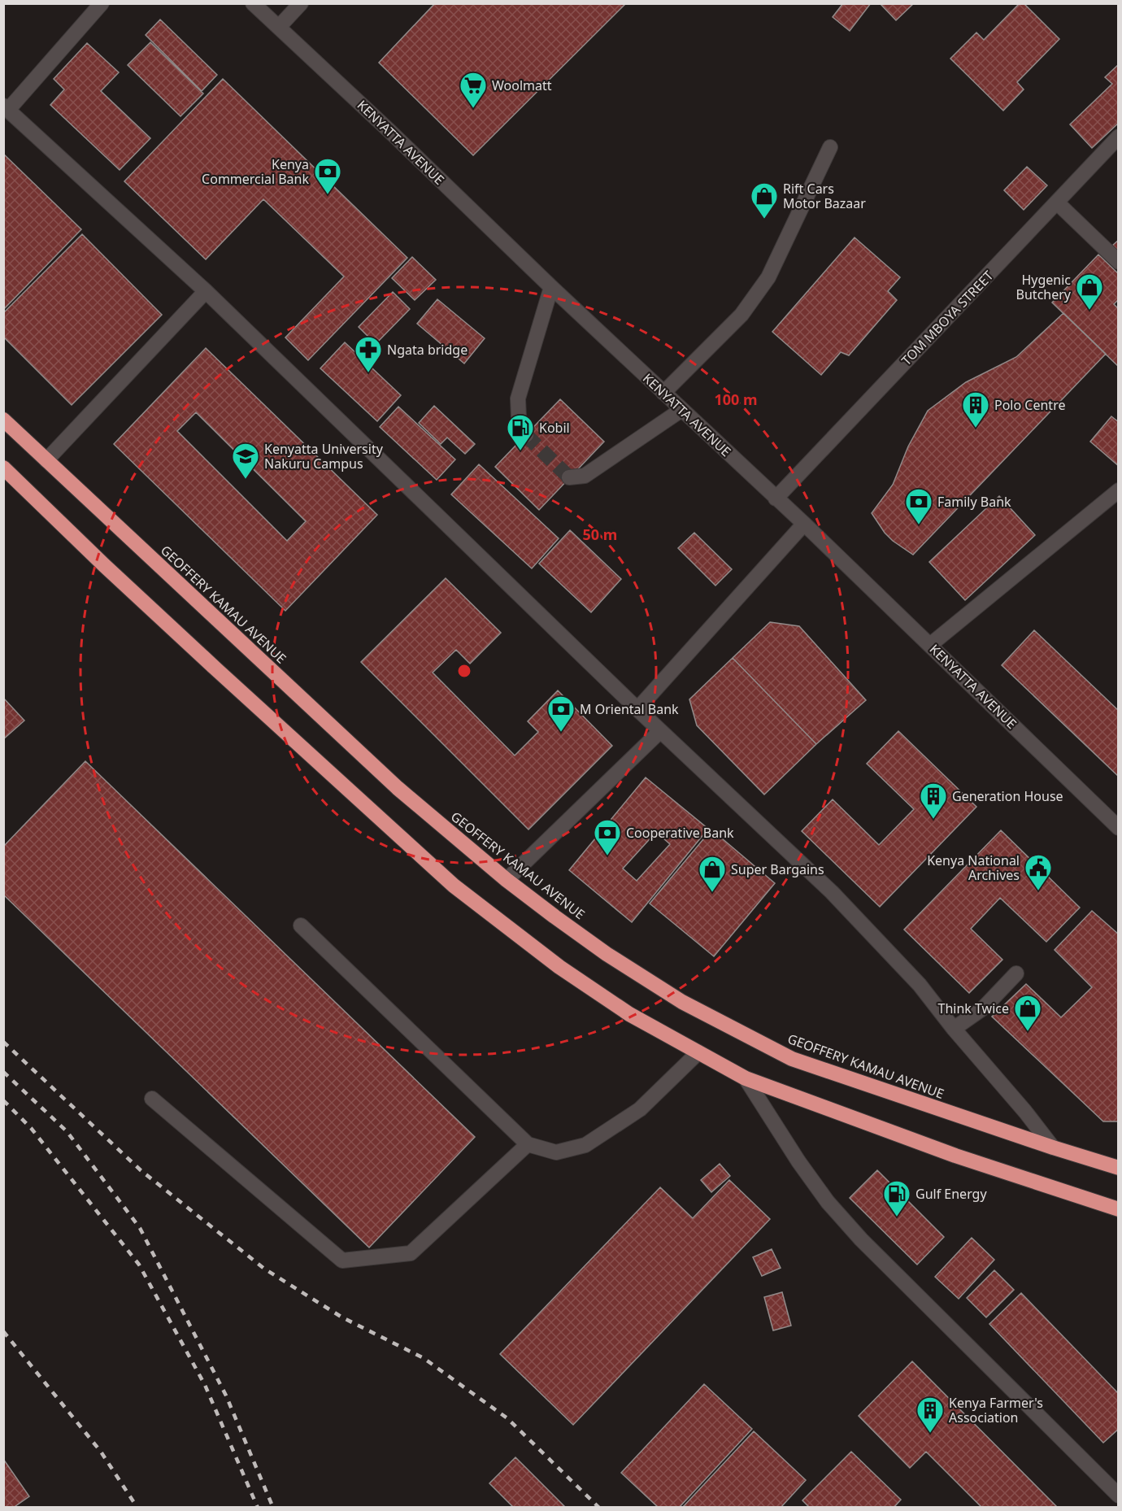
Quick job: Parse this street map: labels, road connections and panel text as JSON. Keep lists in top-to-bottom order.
{
  "streets": {
    "highway": ["GEOFFERY KAMAU AVENUE"],
    "street": ["KENYATTA AVENUE", "TOM MBOYA STREET"]
  },
  "crossings": [
    ["KENYATTA AVENUE", "TOM MBOYA STREET"]
  ],
  "places": {
    "supermarket": ["Woolmatt"],
    "bank": [
      "Kenya Commercial Bank",
      "Family Bank",
      "M Oriental Bank",
      "Cooperative Bank"
    ],
    "shop": [
      "Rift Cars Motor Bazaar",
      "Hygenic Butchery",
      "Super Bargains",
      "Think Twice"
    ],
    "pharmacy": ["Ngata bridge"],
    "building": ["Polo Centre", "Generation House", "Kenya Farmer's Association"],
    "fuel station": ["Kobil", "Gulf Energy"],
    "school or university": ["Kenyatta University Nakuru Campus"],
    "public building": ["Kenya National Archives"]
  },
  "rings": ["100 m", "50 m"]
}
